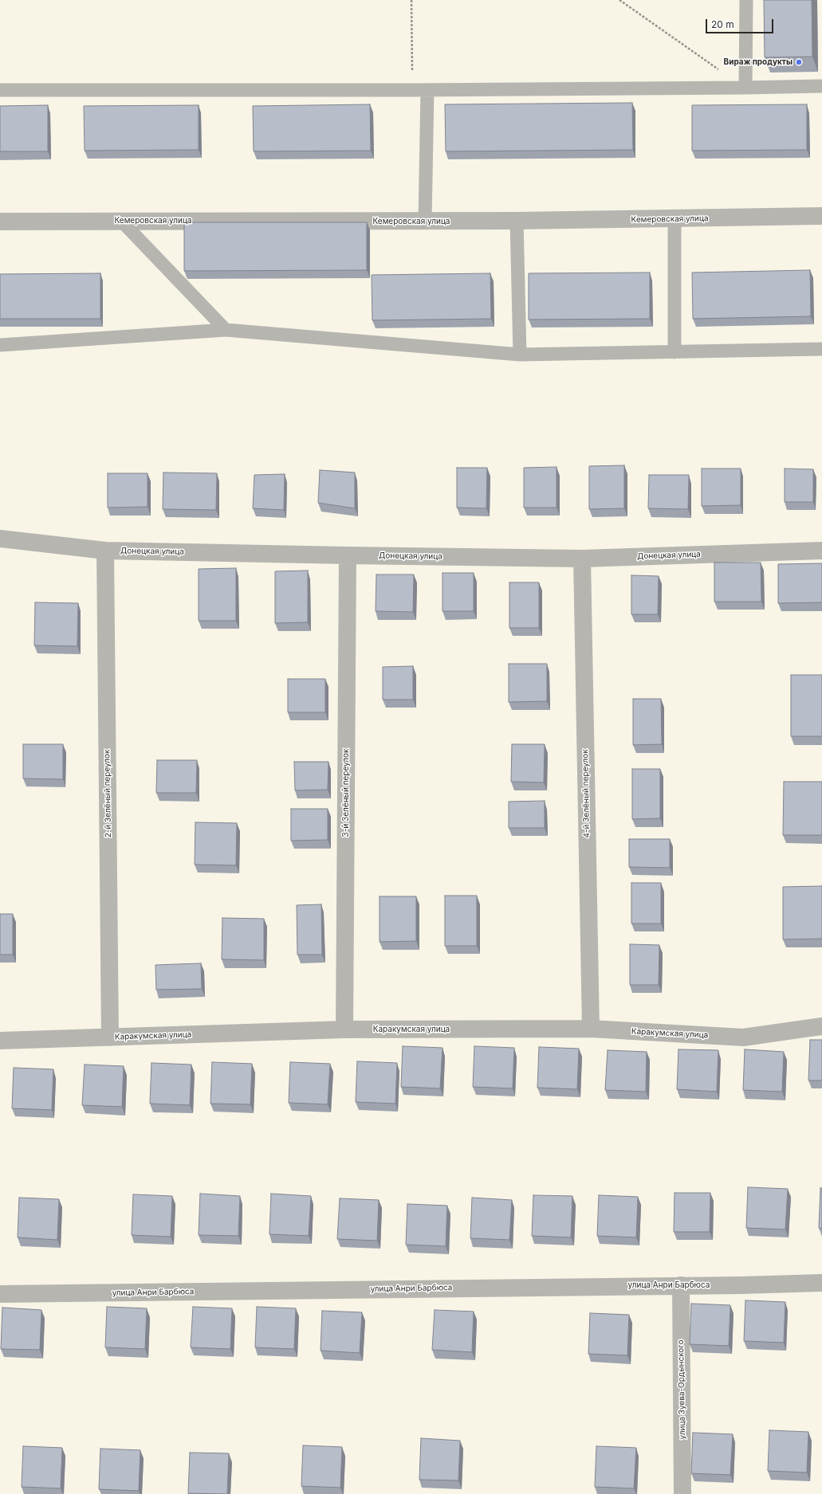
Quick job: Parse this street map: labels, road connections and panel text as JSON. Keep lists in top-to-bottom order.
{
  "streets": {
    "street": [
      "Кемеровская улица",
      "Донецкая улица",
      "3-й Зелёный переулок",
      "2-й Зелёный переулок",
      "4-й Зелёный переулок",
      "Каракумская улица",
      "улица Анри Барбюса",
      "улица Зуева-Ордынского"
    ]
  },
  "crossings": [
    ["Донецкая улица", "3-й Зелёный переулок"],
    ["Донецкая улица", "2-й Зелёный переулок"],
    ["Донецкая улица", "4-й Зелёный переулок"],
    ["3-й Зелёный переулок", "Каракумская улица"],
    ["2-й Зелёный переулок", "Каракумская улица"],
    ["4-й Зелёный переулок", "Каракумская улица"],
    ["улица Анри Барбюса", "улица Зуева-Ордынского"]
  ],
  "places": ["Вираж продукты"],
  "scale_bar": "20 m"
}
